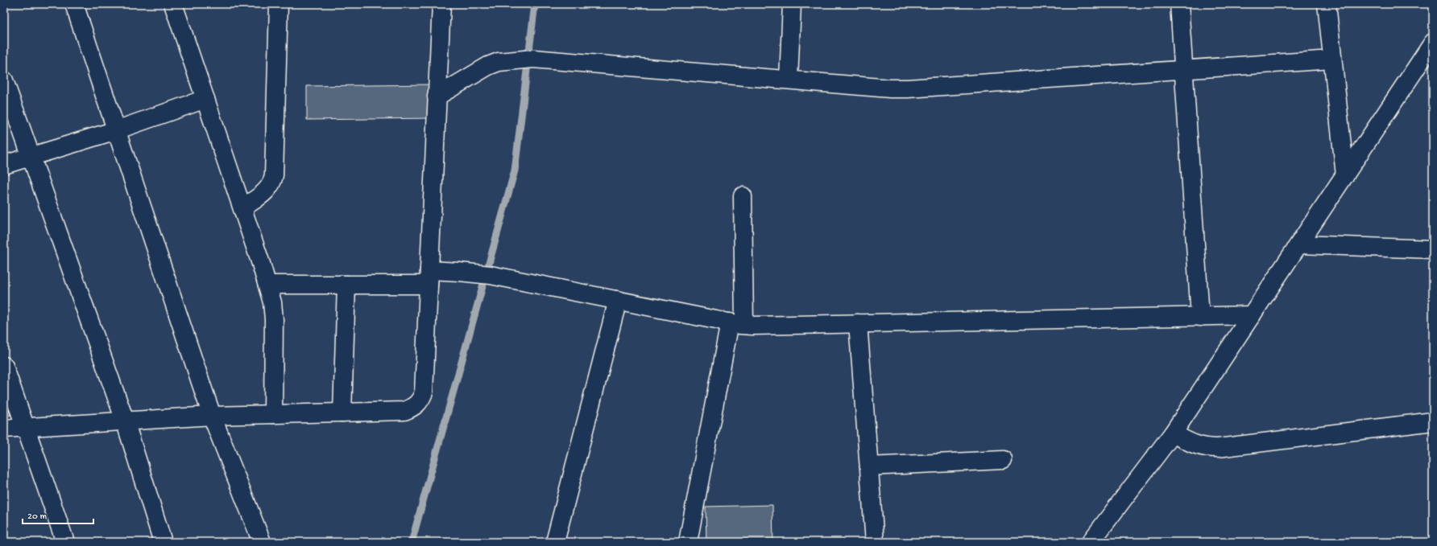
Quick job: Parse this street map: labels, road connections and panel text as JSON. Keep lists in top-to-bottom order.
{
  "scale_bar": "20 m"
}
